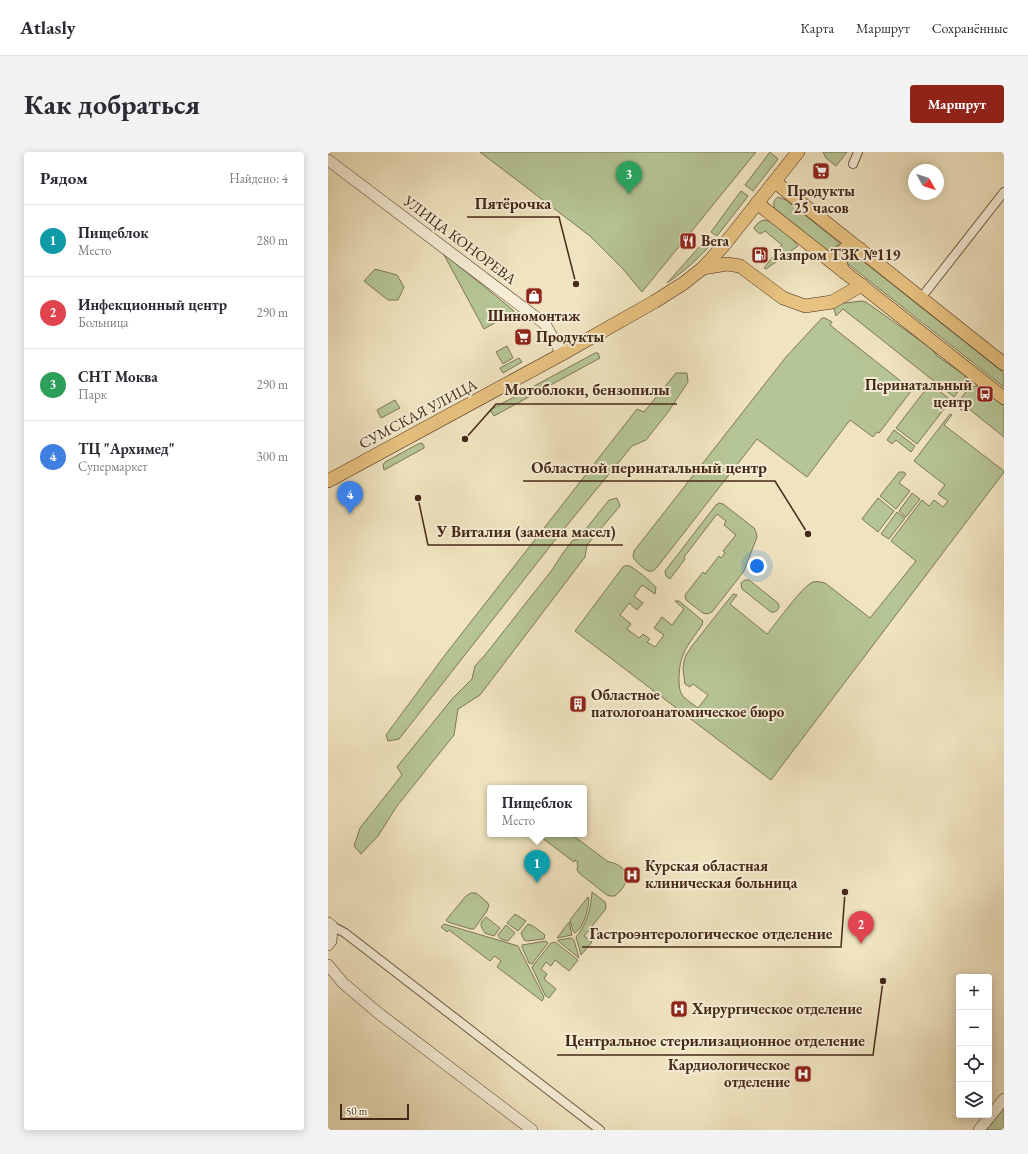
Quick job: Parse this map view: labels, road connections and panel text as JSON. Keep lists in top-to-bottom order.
{
  "streets": {
    "main road": ["СУМСКАЯ УЛИЦА"],
    "street": ["УЛИЦА КОНОРЕВА"]
  },
  "crossings": [
    ["УЛИЦА КОНОРЕВА", "СУМСКАЯ УЛИЦА"]
  ],
  "places": {
    "supermarket": ["Продукты 25 часов", "Продукты"],
    "restaurant": ["Вега"],
    "fuel station": ["Газпром ТЗК №119"],
    "other": [
      "Пятёрочка",
      "Мотоблоки, бензопилы",
      "У Виталия (замена масел)",
      "Областной перинатальный центр",
      "Гастроэнтерологическое отделение",
      "Центральное стерилизационное отделение"
    ],
    "shop": ["Шиномонтаж"],
    "bus stop": ["Перинатальный центр"],
    "building": ["Областное патологоанатомическое бюро"],
    "hospital": ["Курская областная клиническая больница", "Хирургическое отделение", "Кардиологическое отделение"]
  },
  "scale_bar": "50 m",
  "north": "bottom right",
  "page": {
    "header": "Atlasly",
    "nav": ["Карта", "Маршрут", "Сохранённые"],
    "buttons": "Маршрут",
    "title": "Как добраться",
    "heading": ["Рядом", "Найдено: 4"],
    "pins": [
      "3",
      "4",
      "1",
      "2"
    ],
    "list": [
      {
        "mark": "1",
        "name": "Пищеблок",
        "note": "Место",
        "value": "280 m"
      },
      {
        "mark": "2",
        "name": "Инфекционный центр",
        "note": "Больница",
        "value": "290 m"
      },
      {
        "mark": "3",
        "name": "СНТ Моква",
        "note": "Парк",
        "value": "290 m"
      },
      {
        "mark": "4",
        "name": "ТЦ \"Архимед\"",
        "note": "Супермаркет",
        "value": "300 m"
      }
    ],
    "popup": ["Пищеблок", "Место"],
    "map_buttons": ["+", "−"],
    "scale": "50 m"
  }
}
